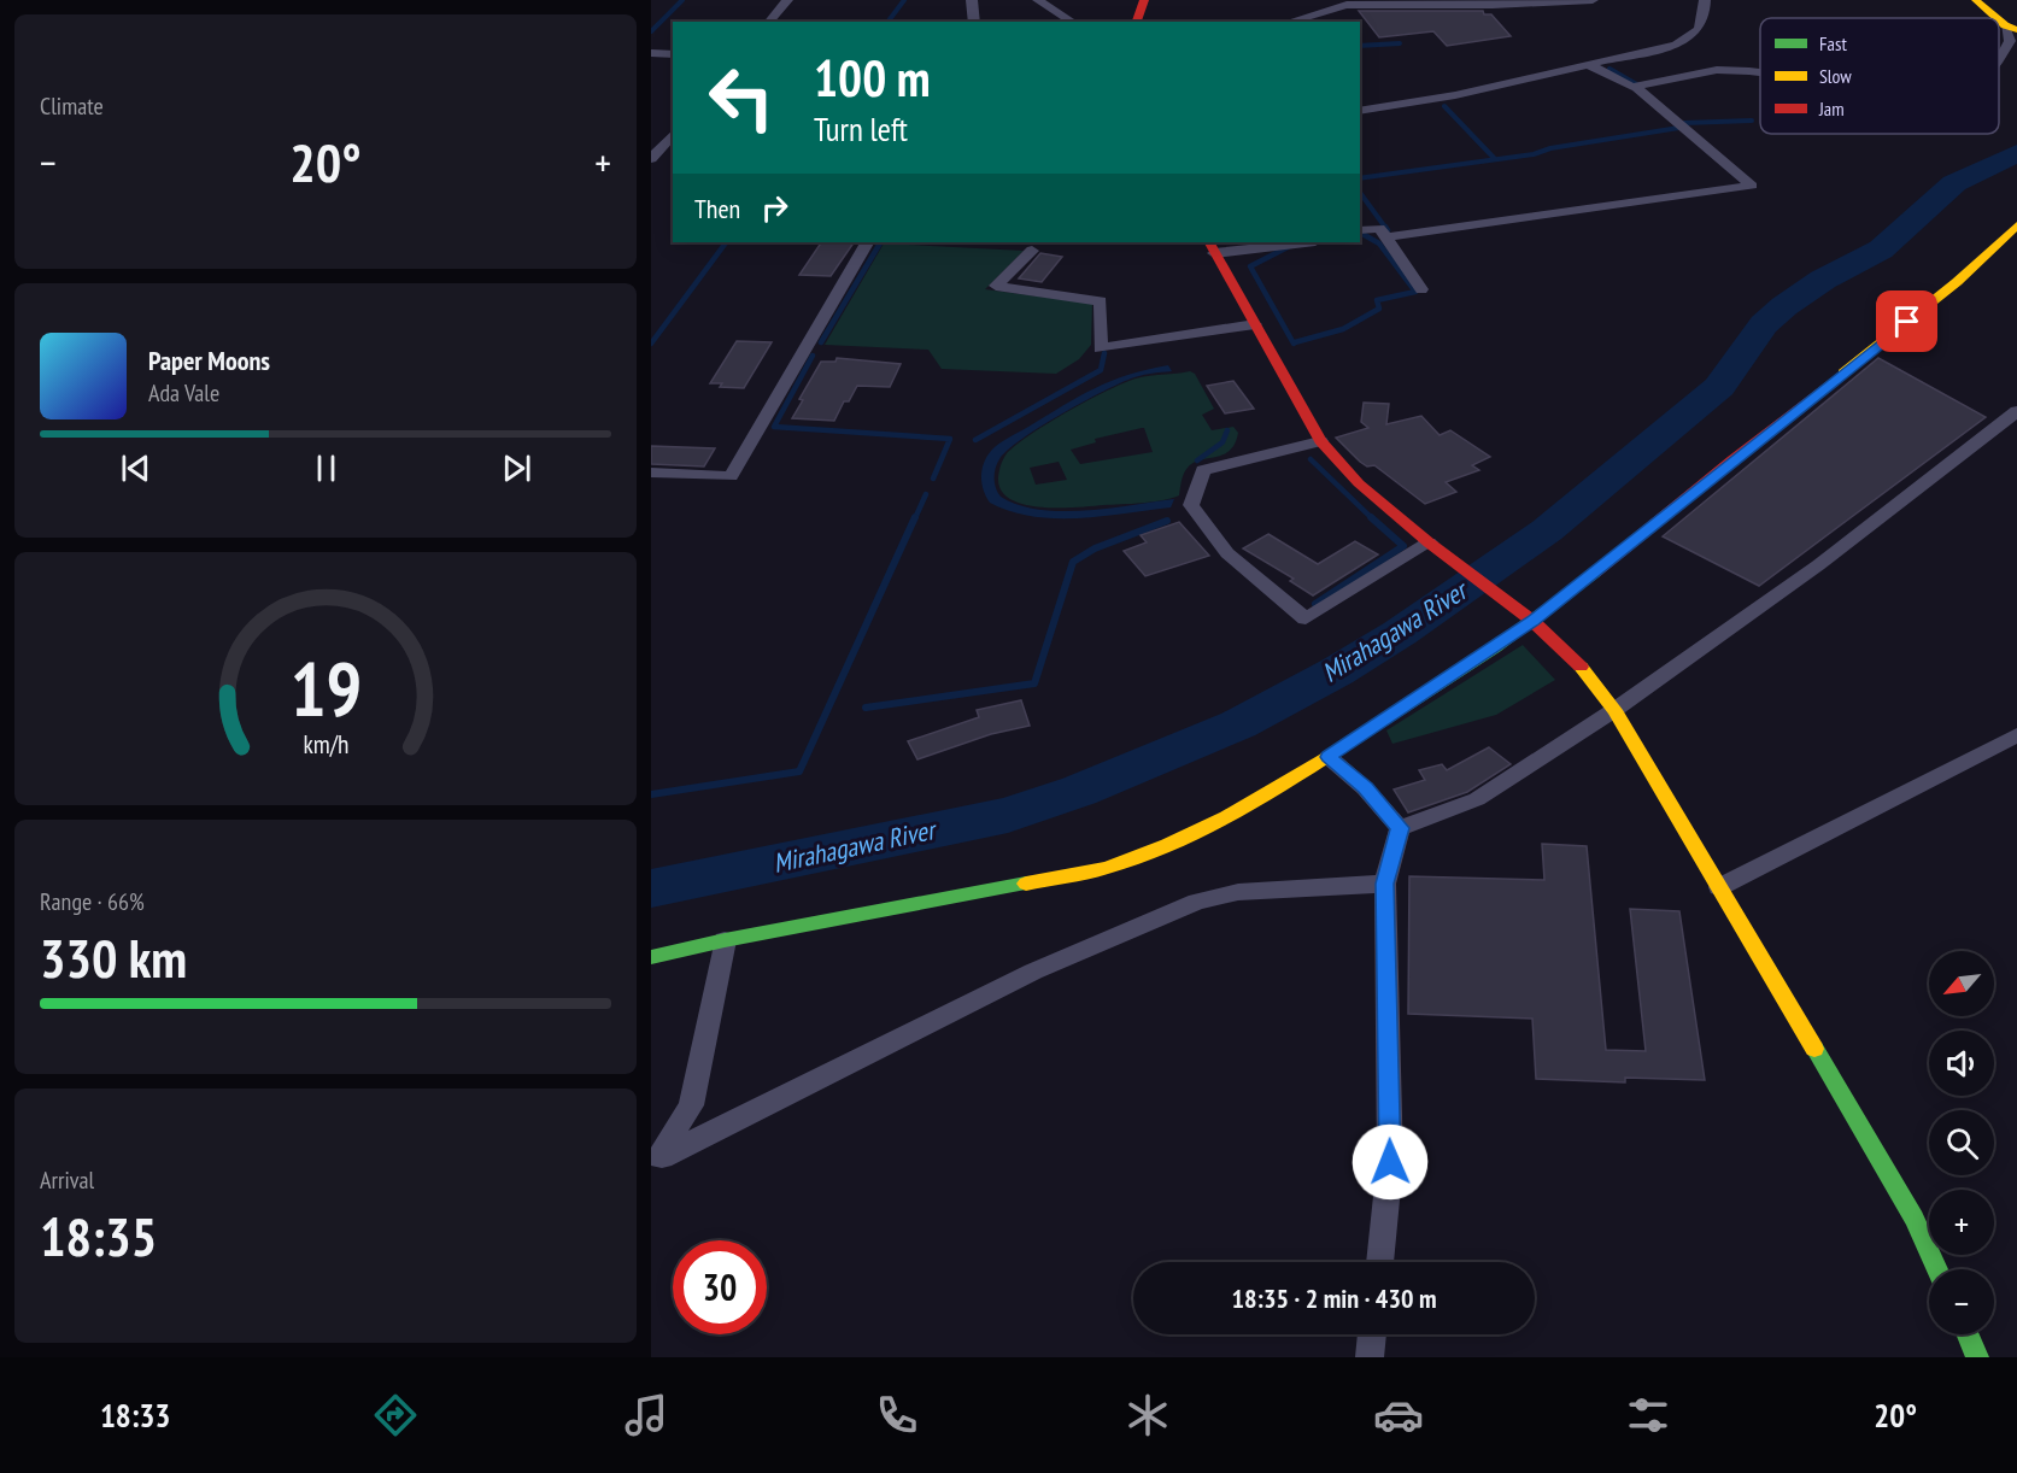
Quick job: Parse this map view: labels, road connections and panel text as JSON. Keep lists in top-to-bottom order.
{
  "water": ["Mirahagawa River"],
  "legend": ["Fast", "Slow", "Jam"],
  "north": "bottom left",
  "page": {
    "tile": [
      "Climate",
      ["Range · 66%", "330 km"],
      ["Arrival", "18:35"]
    ],
    "turn": ["100 m", "Turn left"],
    "heat": ["−", "20°", "+"],
    "then": "Then",
    "song": ["Paper Moons", "Ada Vale"],
    "map_buttons": ["+", "−"],
    "limit": "30",
    "trip": "18:35 · 2 min · 430 m",
    "tabs": ["18:33", "20°"],
    "gauge": ["19", "km/h"]
  }
}
